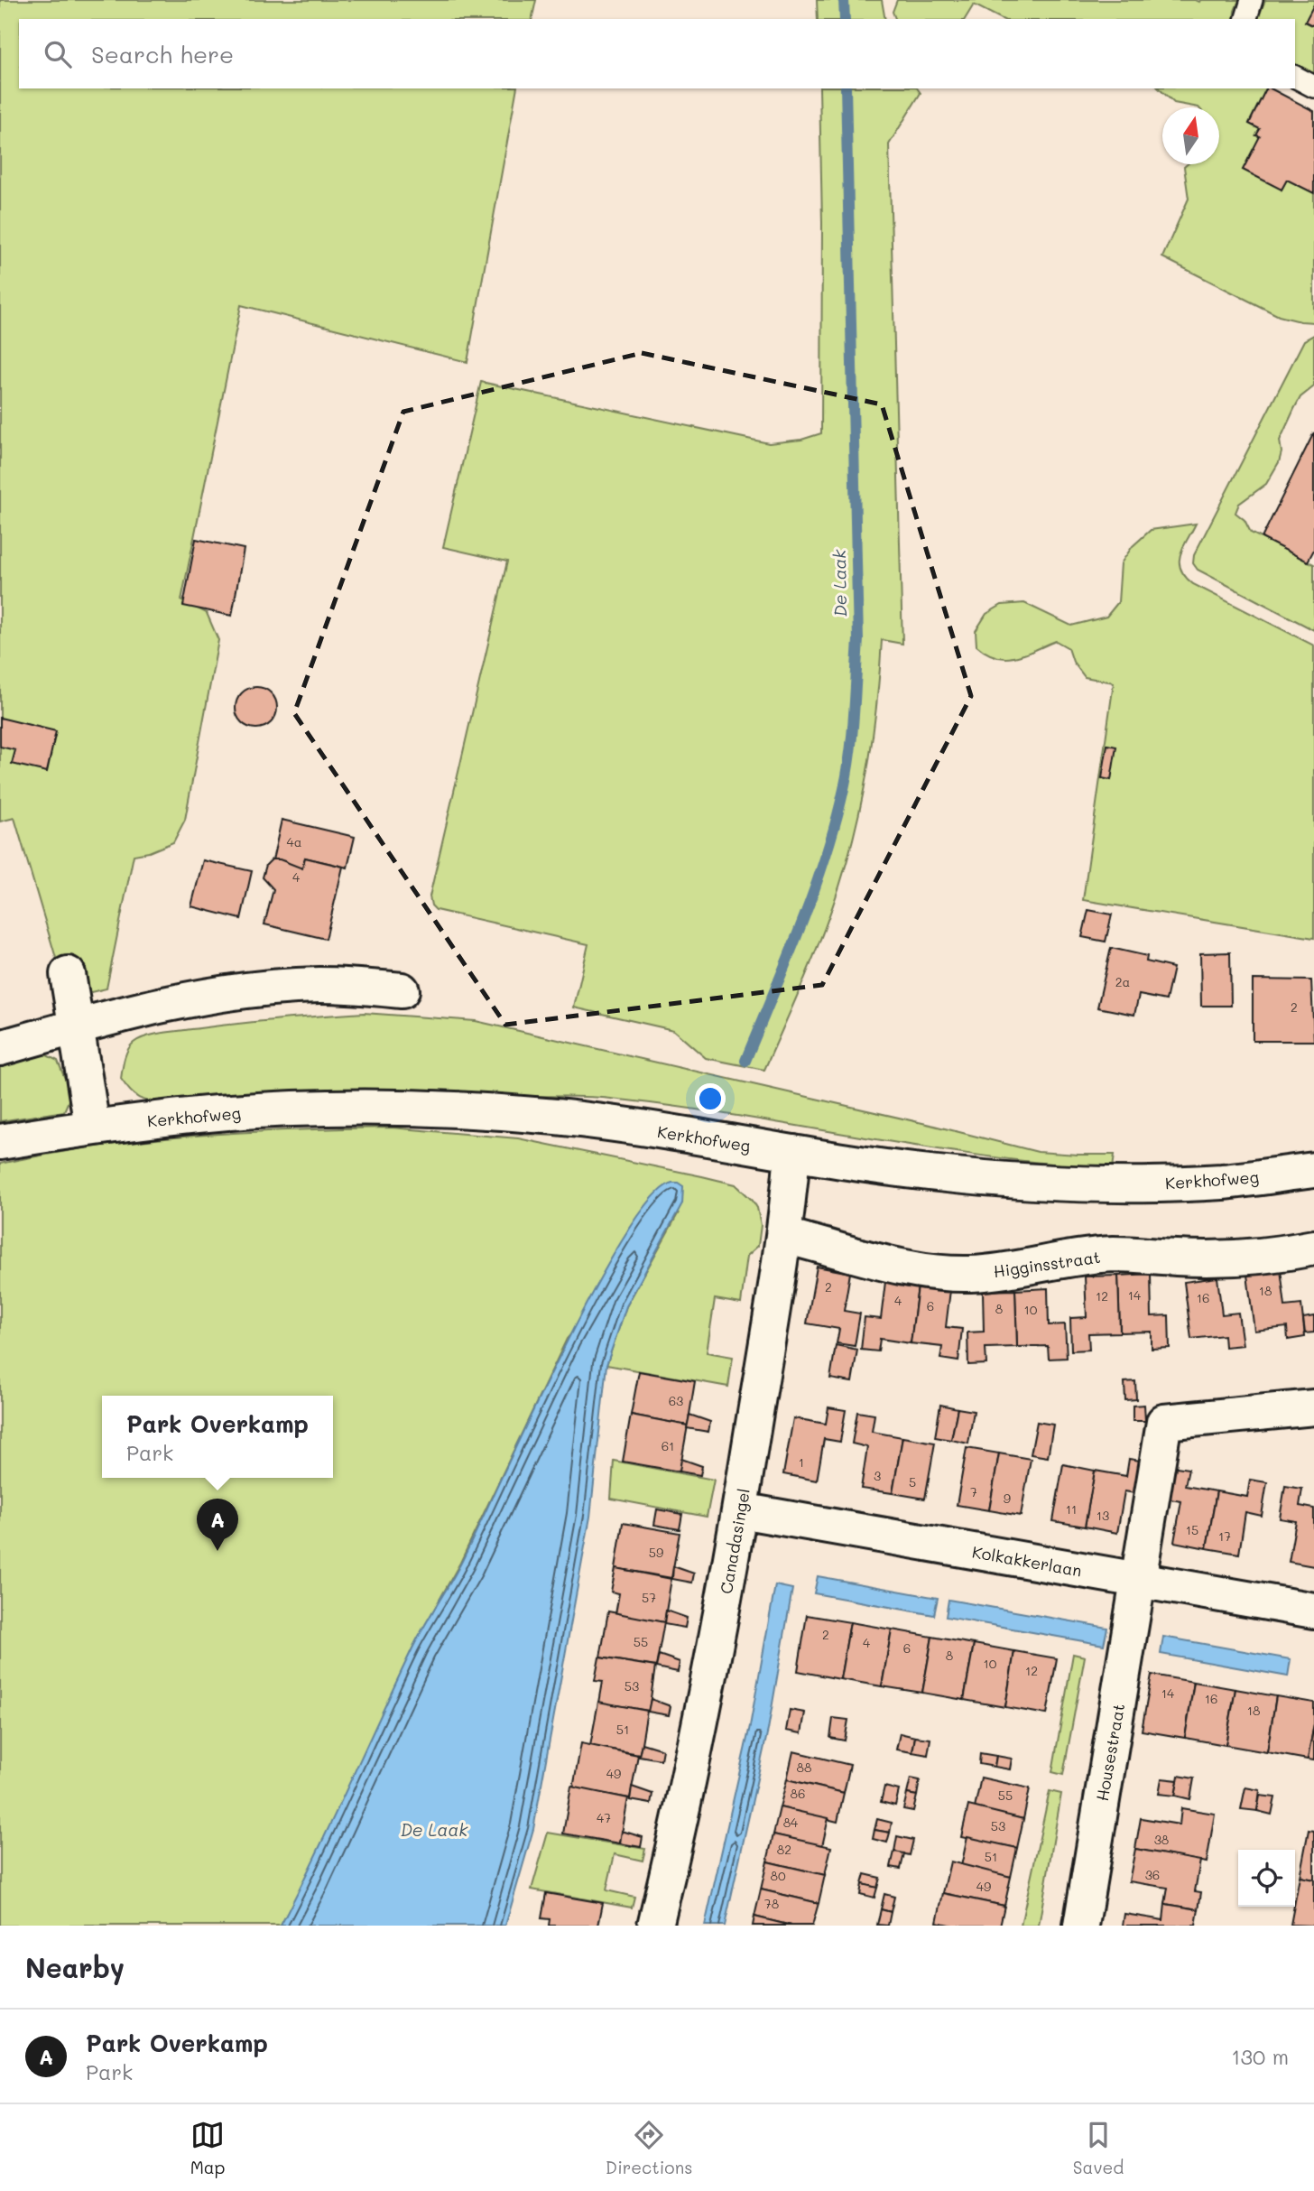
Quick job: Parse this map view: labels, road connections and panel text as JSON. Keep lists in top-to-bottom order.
{
  "streets": {
    "street": [
      "Kerkhofweg",
      "Higginsstraat",
      "Canadasingel",
      "Kolkakkerlaan",
      "Housestraat"
    ]
  },
  "crossings": [
    ["Kerkhofweg", "Canadasingel"],
    ["Higginsstraat", "Canadasingel"],
    ["Canadasingel", "Kolkakkerlaan"],
    ["Kolkakkerlaan", "Housestraat"]
  ],
  "water": ["De Laak"],
  "house_numbers": [
    "4a",
    "4",
    "2a",
    "2",
    "2",
    "18",
    "14",
    "12",
    "16",
    "4",
    "6",
    "8",
    "10",
    "63",
    "61",
    "1",
    "3",
    "5",
    "7",
    "9",
    "11",
    "13",
    "15",
    "17",
    "59",
    "57",
    "2",
    "55",
    "4",
    "6",
    "8",
    "10",
    "12",
    "53",
    "14",
    "16",
    "18",
    "51",
    "88",
    "49",
    "86",
    "55",
    "47",
    "84",
    "53",
    "38",
    "82",
    "51",
    "36",
    "80",
    "49",
    "78"
  ],
  "north": "top",
  "page": {
    "search": "Search here",
    "popup": ["Park Overkamp", "Park"],
    "pins": "A",
    "heading": "Nearby",
    "list": [
      {
        "mark": "A",
        "name": "Park Overkamp",
        "note": "Park",
        "value": "130 m"
      }
    ],
    "nav": ["Map", "Directions", "Saved"]
  }
}
